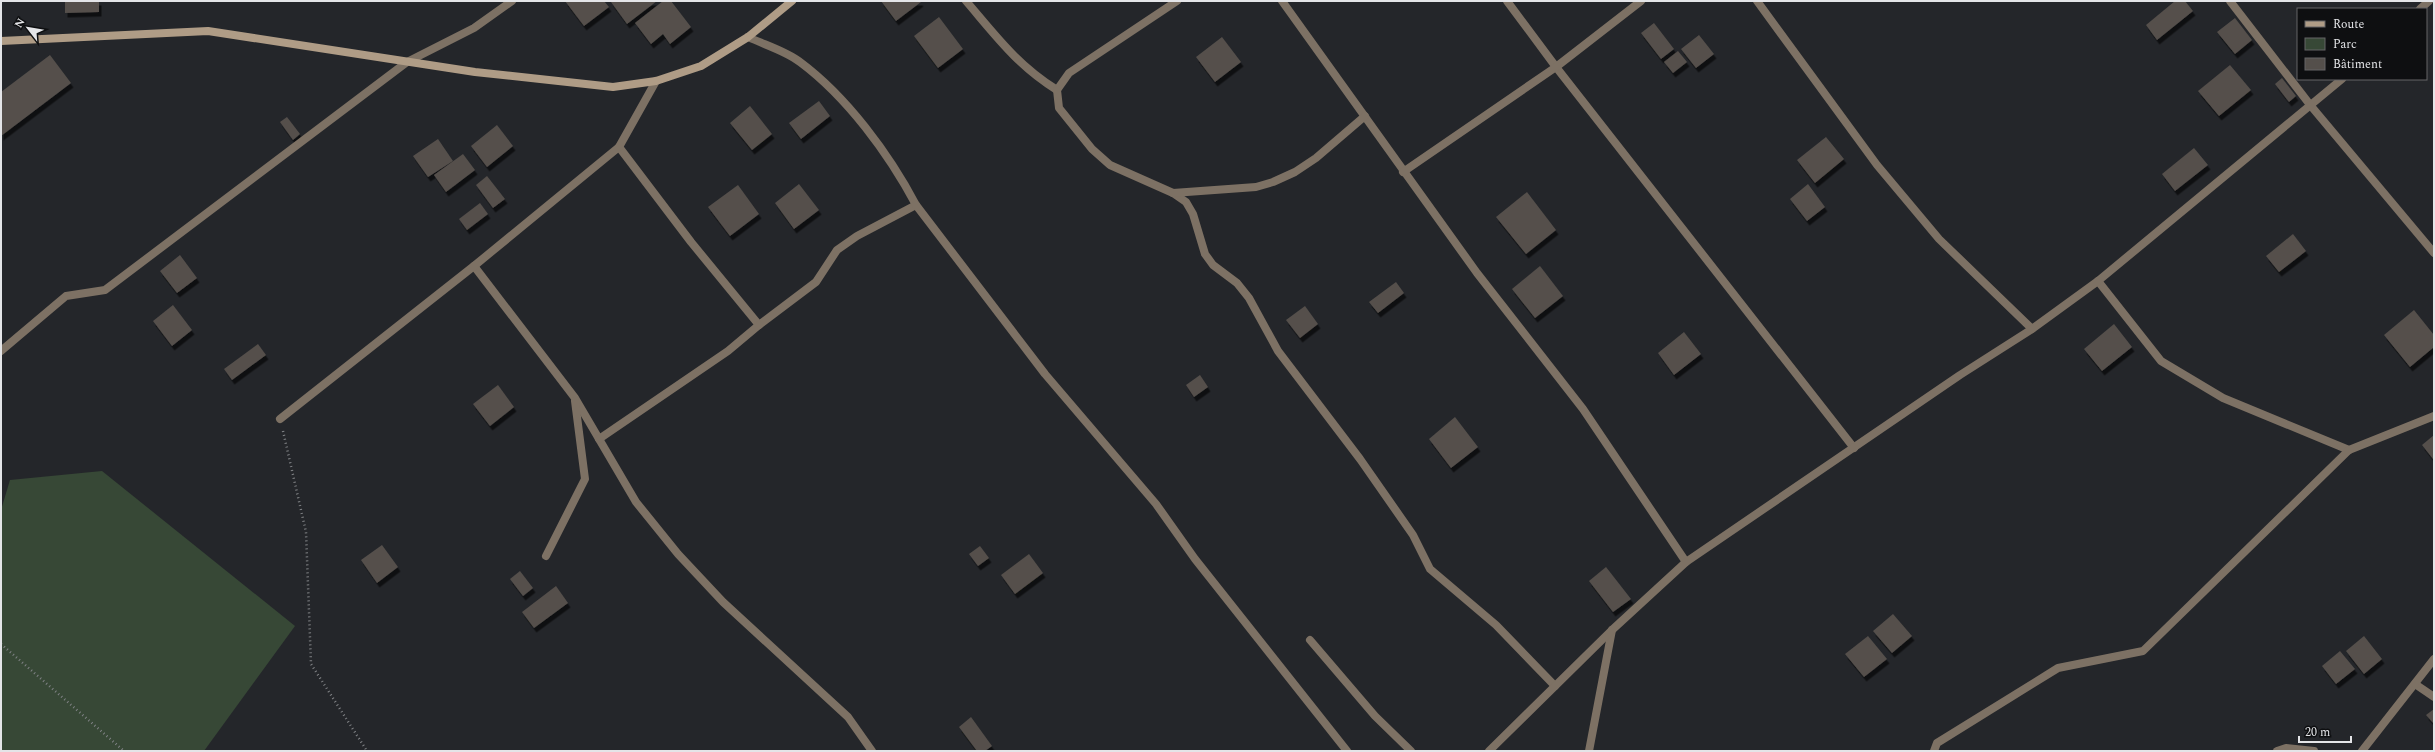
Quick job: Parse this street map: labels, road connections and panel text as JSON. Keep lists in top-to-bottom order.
{
  "legend": ["Route", "Parc", "Bâtiment"],
  "scale_bar": "20 m",
  "north": "top left"
}
